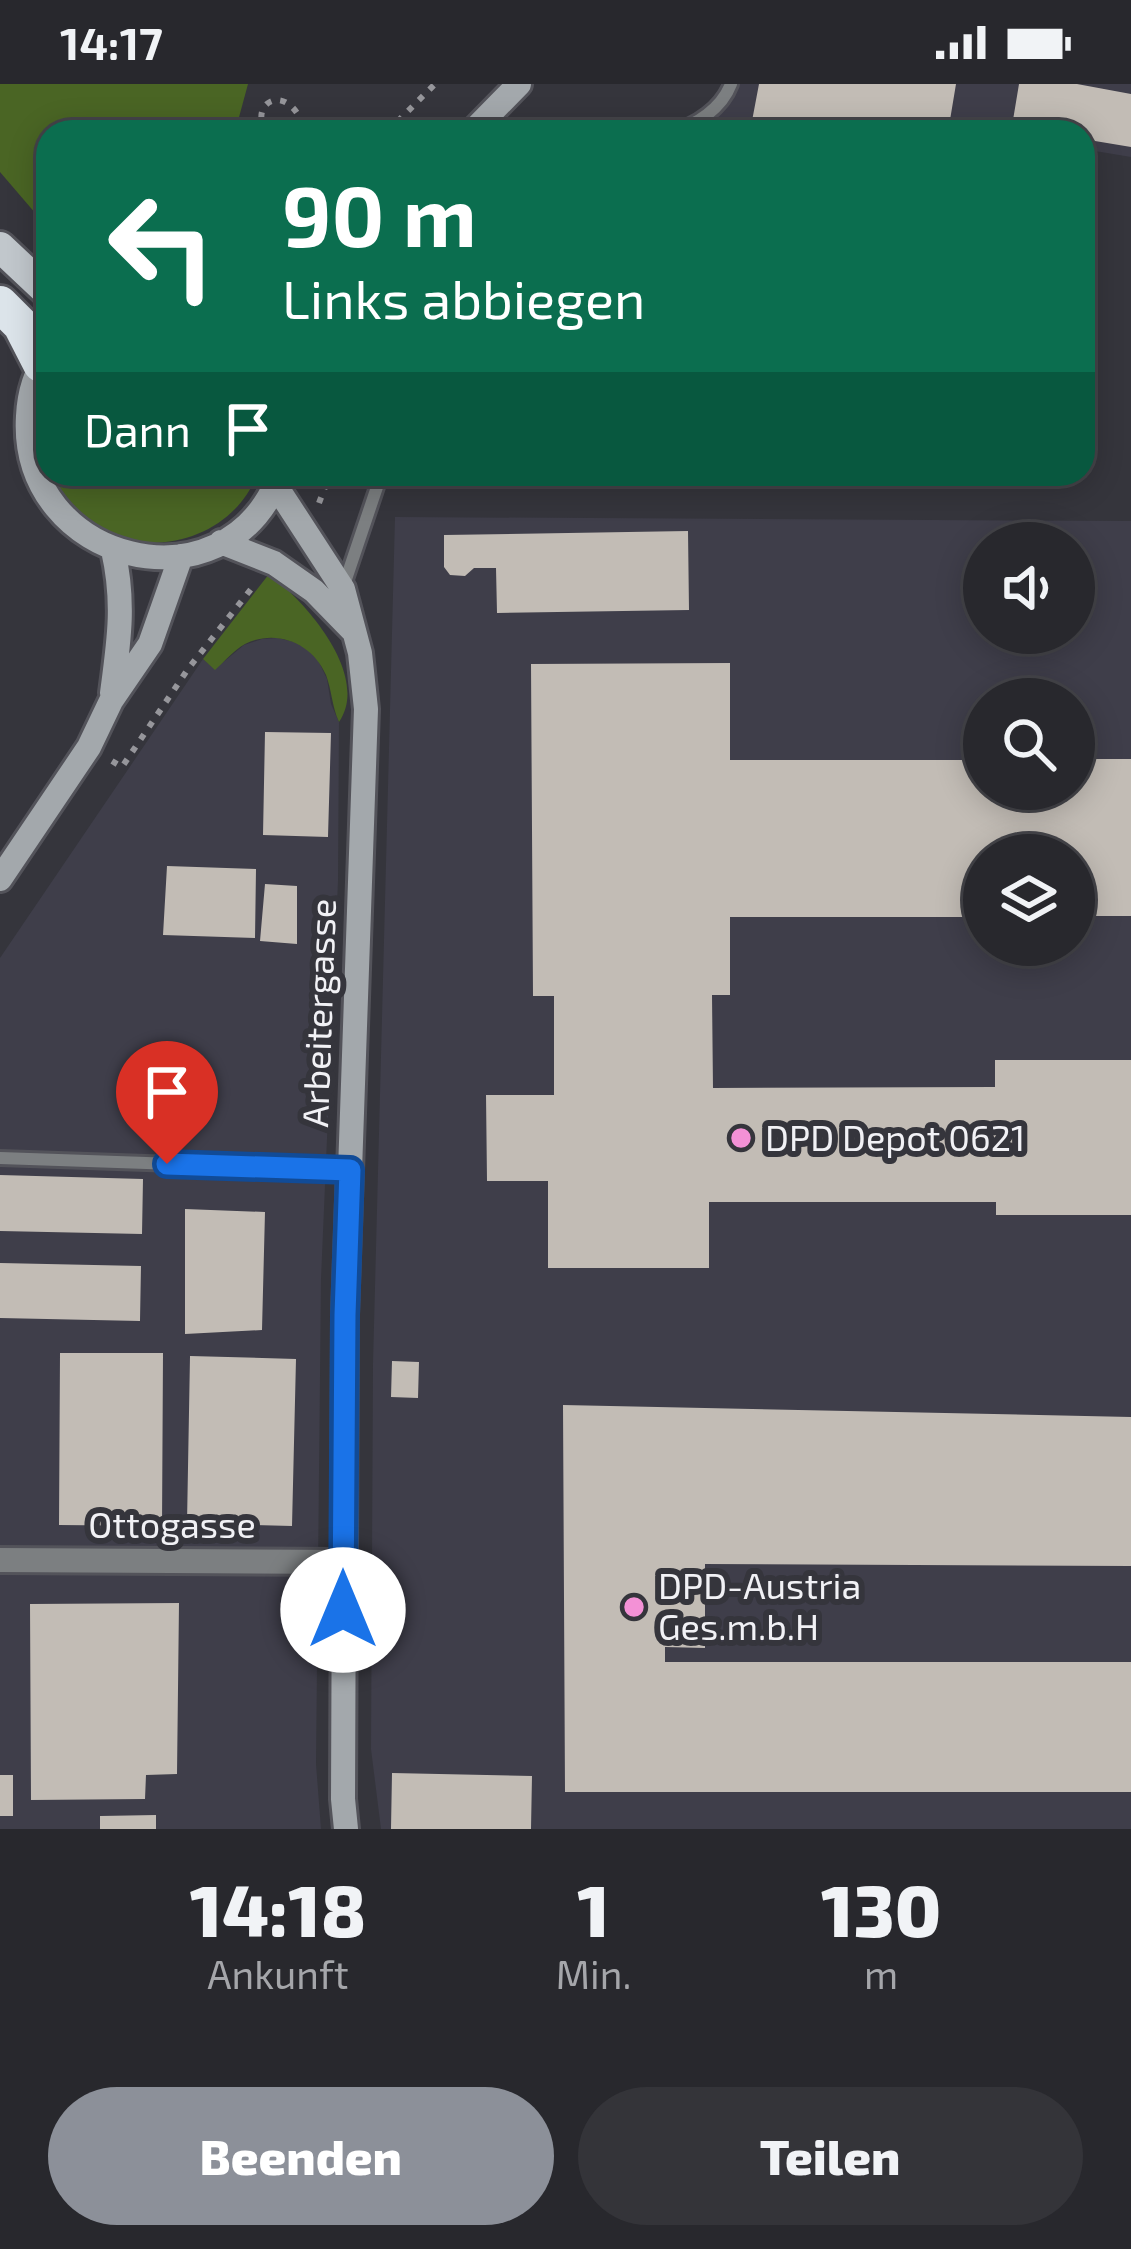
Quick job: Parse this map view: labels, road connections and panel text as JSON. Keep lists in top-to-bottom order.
{
  "streets": {
    "street": ["Arbeitergasse", "Ottogasse"]
  },
  "crossings": [
    ["Arbeitergasse", "Ottogasse"]
  ],
  "places": ["DPD Depot 0621", "DPD-Austria Ges.m.b.H"],
  "page": {
    "status": "14:17",
    "turn": ["90 m", "Links abbiegen"],
    "then": "Dann",
    "eta": [
      "14:18",
      "Ankunft",
      "1",
      "Min.",
      "130",
      "m"
    ],
    "buttons": ["Beenden", "Teilen"]
  }
}
